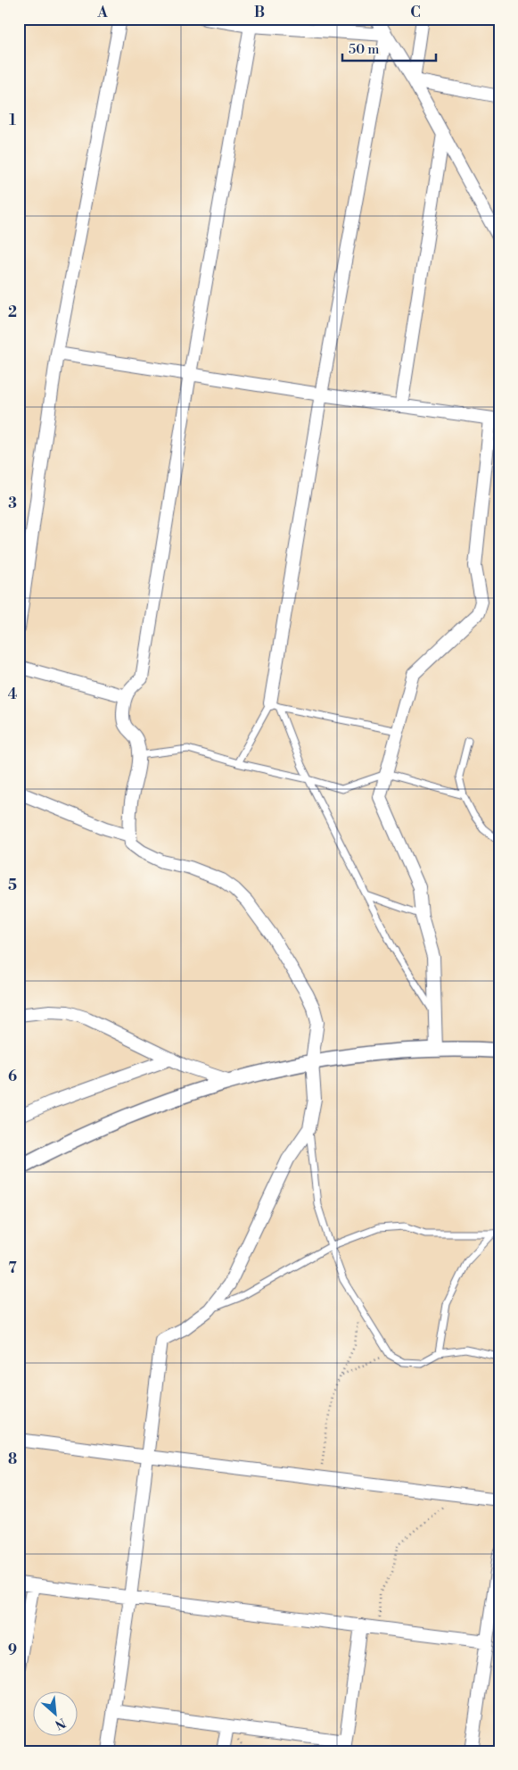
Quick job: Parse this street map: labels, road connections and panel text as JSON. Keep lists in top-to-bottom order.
{
  "scale_bar": "50 m",
  "north": "bottom right",
  "grid": {
    "columns": ["A", "B", "C"],
    "rows": [
      "1",
      "2",
      "3",
      "4",
      "5",
      "6",
      "7",
      "8",
      "9"
    ]
  }
}
